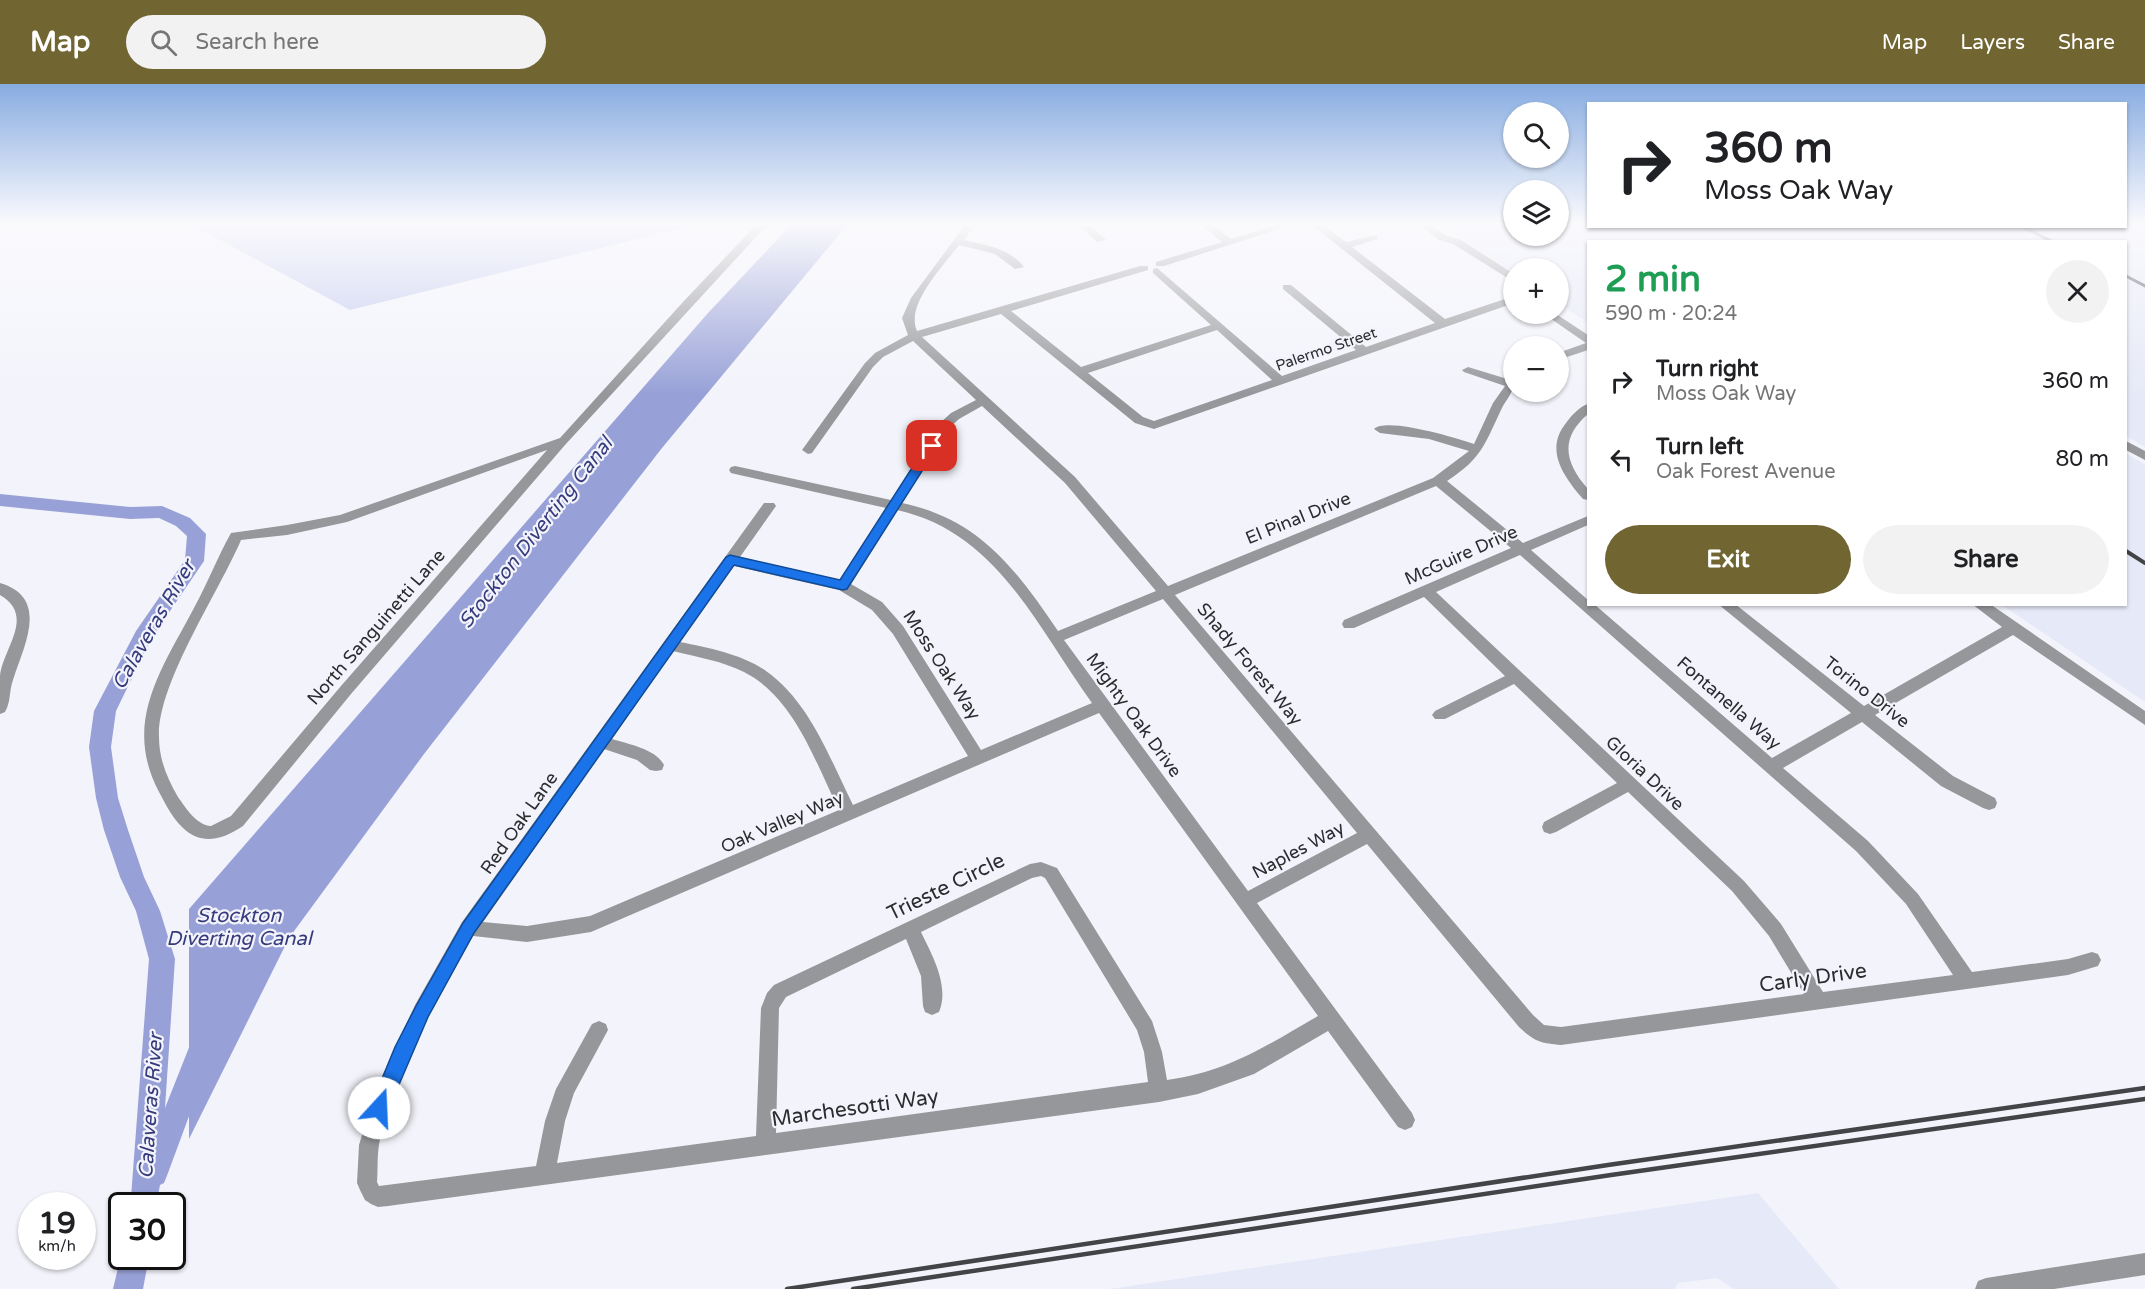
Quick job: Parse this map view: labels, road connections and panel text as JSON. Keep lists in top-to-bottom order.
{
  "streets": {
    "street": [
      "Palermo Street",
      "El Pinal Drive",
      "McGuire Drive",
      "North Sanguinetti Lane",
      "Shady Forest Way",
      "Moss Oak Way",
      "Torino Drive",
      "Fontanella Way",
      "Mighty Oak Drive",
      "Gloria Drive",
      "Oak Valley Way",
      "Red Oak Lane",
      "Naples Way",
      "Trieste Circle",
      "Carly Drive",
      "Marchesotti Way"
    ]
  },
  "crossings": [
    ["El Pinal Drive", "Shady Forest Way"],
    ["El Pinal Drive", "Fontanella Way"],
    ["El Pinal Drive", "Mighty Oak Drive"],
    ["McGuire Drive", "Fontanella Way"],
    ["McGuire Drive", "Gloria Drive"],
    ["Shady Forest Way", "Naples Way"],
    ["Shady Forest Way", "Carly Drive"],
    ["Moss Oak Way", "Oak Valley Way"],
    ["Moss Oak Way", "Red Oak Lane"],
    ["Fontanella Way", "Carly Drive"],
    ["Mighty Oak Drive", "Oak Valley Way"],
    ["Mighty Oak Drive", "Naples Way"],
    ["Mighty Oak Drive", "Marchesotti Way"],
    ["Gloria Drive", "Carly Drive"],
    ["Oak Valley Way", "Red Oak Lane"],
    ["Red Oak Lane", "Marchesotti Way"],
    ["Trieste Circle", "Marchesotti Way"]
  ],
  "water": ["Stockton Diverting Canal", "Calaveras River"],
  "page": {
    "header": "Map",
    "search": "Search here",
    "nav": ["Map", "Layers", "Share"],
    "map_buttons": ["+", "−"],
    "turn": ["360 m", "Moss Oak Way"],
    "heading": ["2 min", "590 m · 20:24"],
    "list": [
      {
        "name": "Turn right",
        "note": "Moss Oak Way",
        "value": "360 m"
      },
      {
        "name": "Turn left",
        "note": "Oak Forest Avenue",
        "value": "80 m"
      }
    ],
    "buttons": ["Exit", "Share"],
    "speed": "19 km/h",
    "limit": "30"
  }
}
